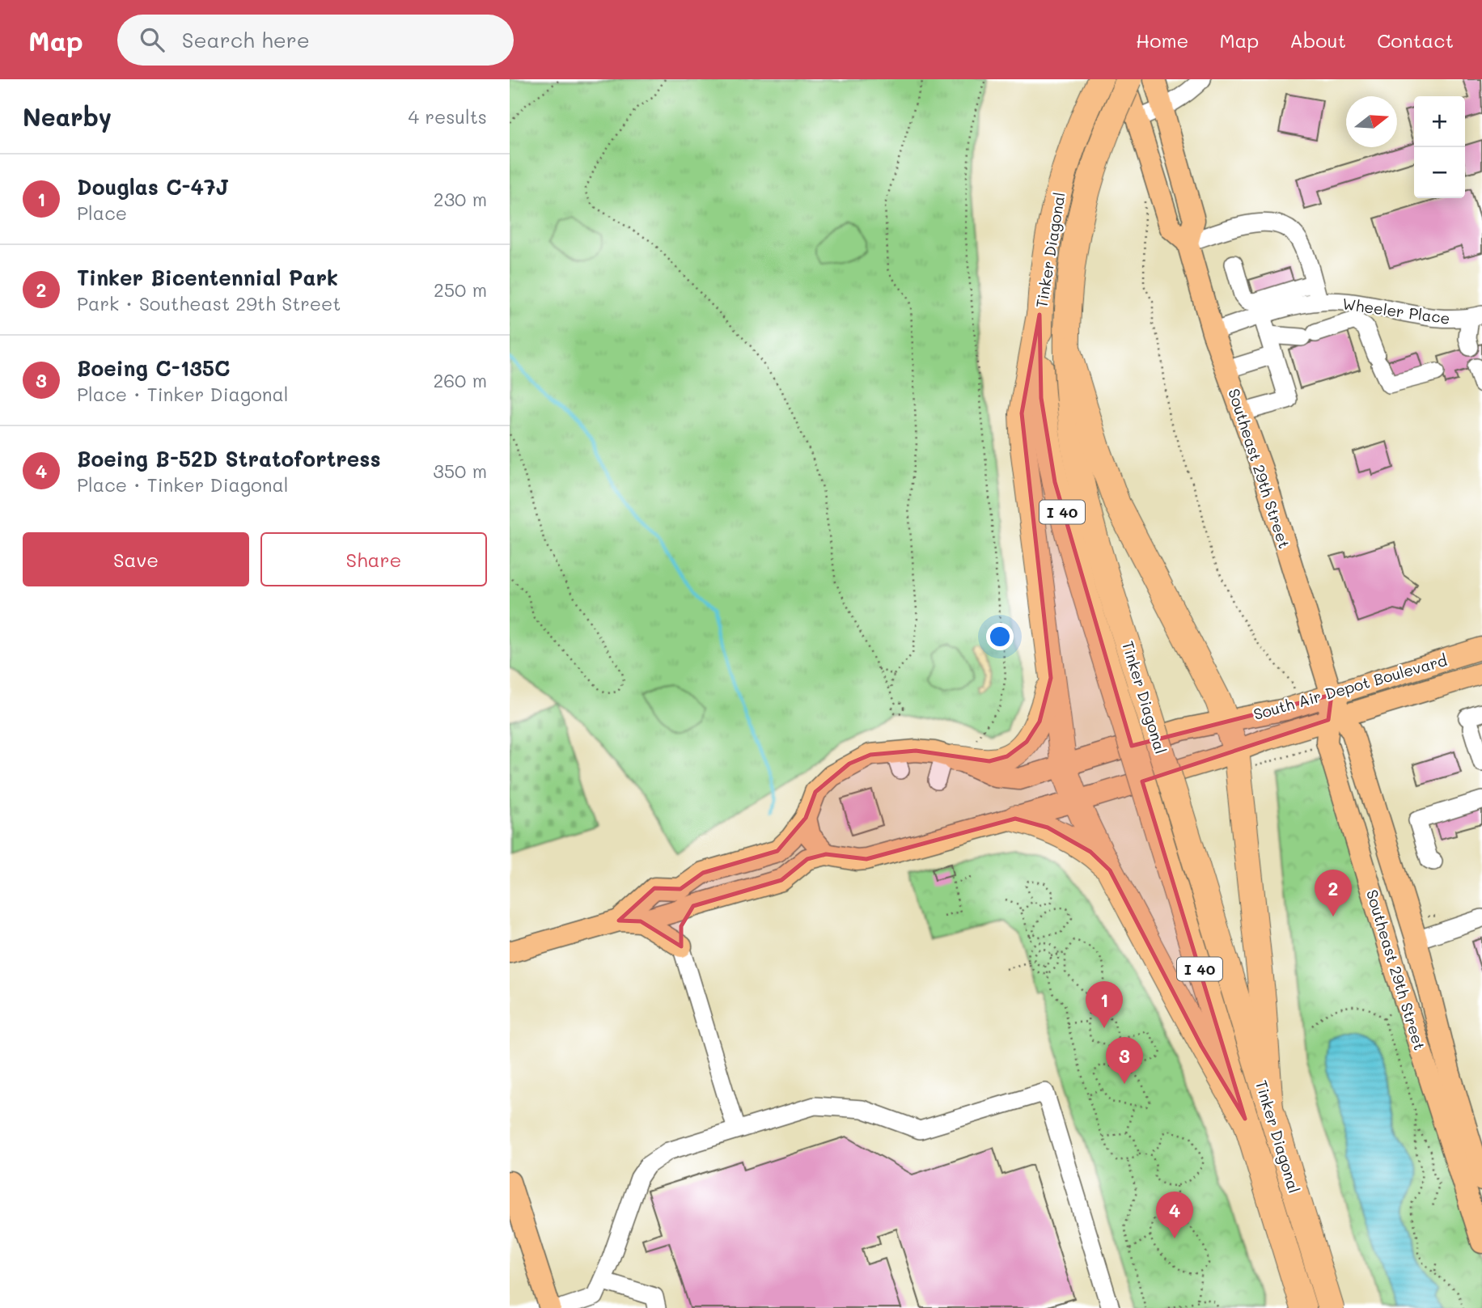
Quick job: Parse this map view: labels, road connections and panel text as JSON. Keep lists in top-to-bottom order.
{
  "streets": {
    "highway": ["Tinker Diagonal", "I 40"],
    "main road": ["Southeast 29th Street", "South Air Depot Boulevard"],
    "street": ["Wheeler Place"]
  },
  "crossings": [
    ["Wheeler Place", "Southeast 29th Street"],
    ["Southeast 29th Street", "South Air Depot Boulevard"]
  ],
  "north": "right",
  "page": {
    "header": "Map",
    "search": "Search here",
    "nav": [
      "Home",
      "Map",
      "About",
      "Contact"
    ],
    "heading": ["Nearby", "4 results"],
    "map_buttons": ["+", "−"],
    "list": [
      {
        "mark": "1",
        "name": "Douglas C-47J",
        "note": "Place",
        "value": "230 m"
      },
      {
        "mark": "2",
        "name": "Tinker Bicentennial Park",
        "note": "Park · Southeast 29th Street",
        "value": "250 m"
      },
      {
        "mark": "3",
        "name": "Boeing C-135C",
        "note": "Place · Tinker Diagonal",
        "value": "260 m"
      },
      {
        "mark": "4",
        "name": "Boeing B-52D Stratofortress",
        "note": "Place · Tinker Diagonal",
        "value": "350 m"
      }
    ],
    "buttons": ["Save", "Share"],
    "pins": [
      "2",
      "1",
      "3",
      "4"
    ]
  }
}
